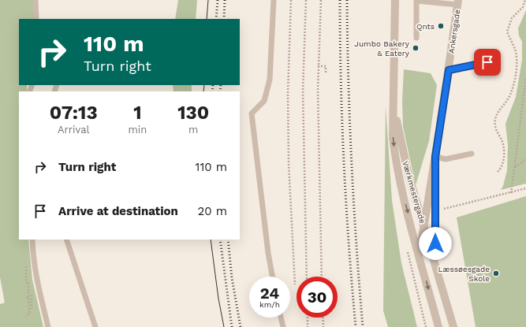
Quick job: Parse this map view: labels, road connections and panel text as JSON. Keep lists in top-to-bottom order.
{
  "streets": {
    "street": ["Ankersgade", "Værkmestergade"]
  },
  "crossings": [
    ["Ankersgade", "Værkmestergade"]
  ],
  "places": ["Qnts", "Jumbo Bakery & Eatery", "Læssøesgade Skole"],
  "page": {
    "turn": ["110 m", "Turn right"],
    "eta": [
      "07:13",
      "Arrival",
      "1",
      "min",
      "130",
      "m"
    ],
    "list": [
      {
        "name": "Turn right",
        "value": "110 m"
      },
      {
        "name": "Arrive at destination",
        "value": "20 m"
      }
    ],
    "speed": "24 km/h",
    "limit": "30"
  }
}
